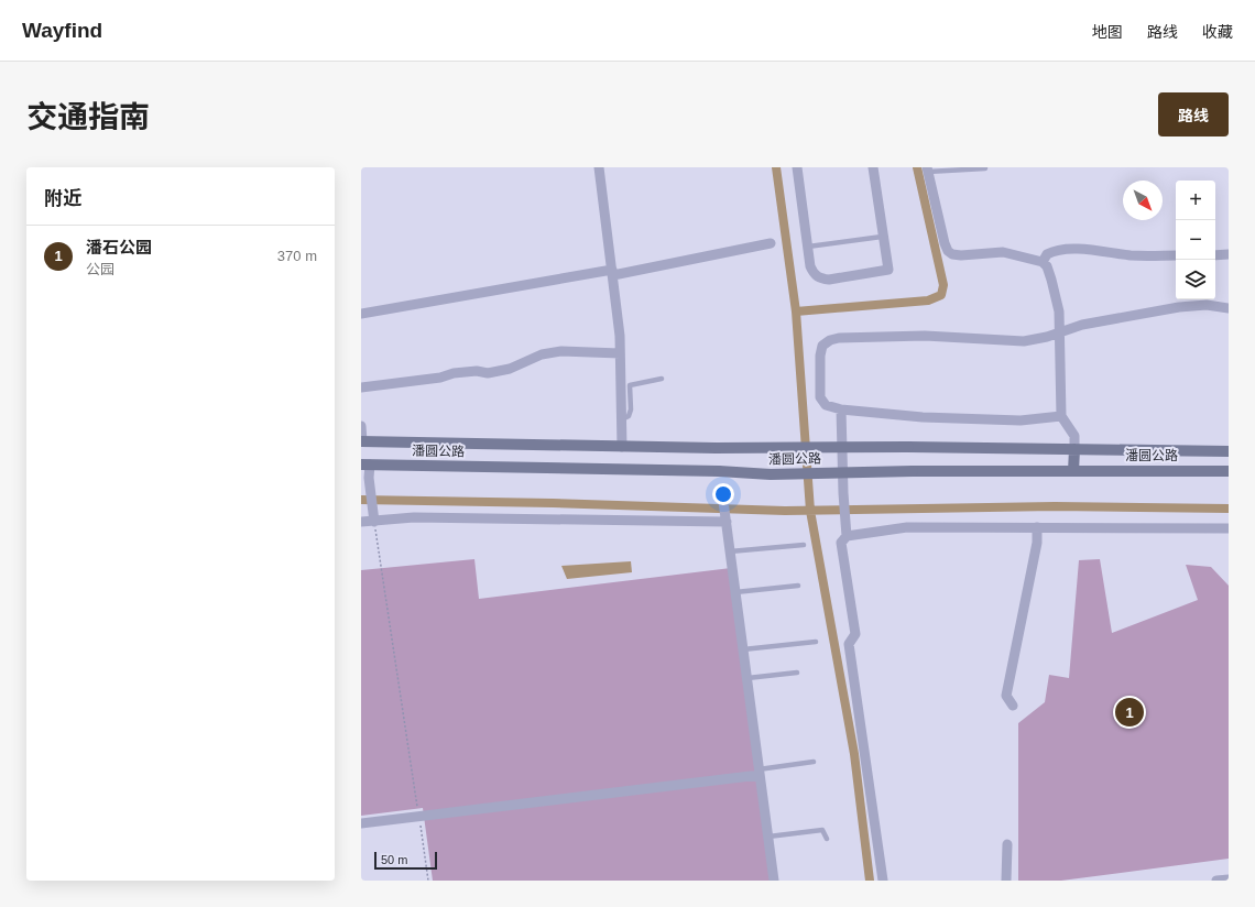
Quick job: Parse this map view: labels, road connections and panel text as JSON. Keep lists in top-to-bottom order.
{
  "streets": {
    "main road": ["潘圆公路"]
  },
  "scale_bar": "50 m",
  "north": "bottom right",
  "page": {
    "header": "Wayfind",
    "nav": ["地图", "路线", "收藏"],
    "title": "交通指南",
    "buttons": "路线",
    "heading": "附近",
    "map_buttons": ["+", "−"],
    "list": [
      {
        "mark": "1",
        "name": "潘石公园",
        "note": "公园",
        "value": "370 m"
      }
    ],
    "pins": "1",
    "scale": "50 m"
  }
}
